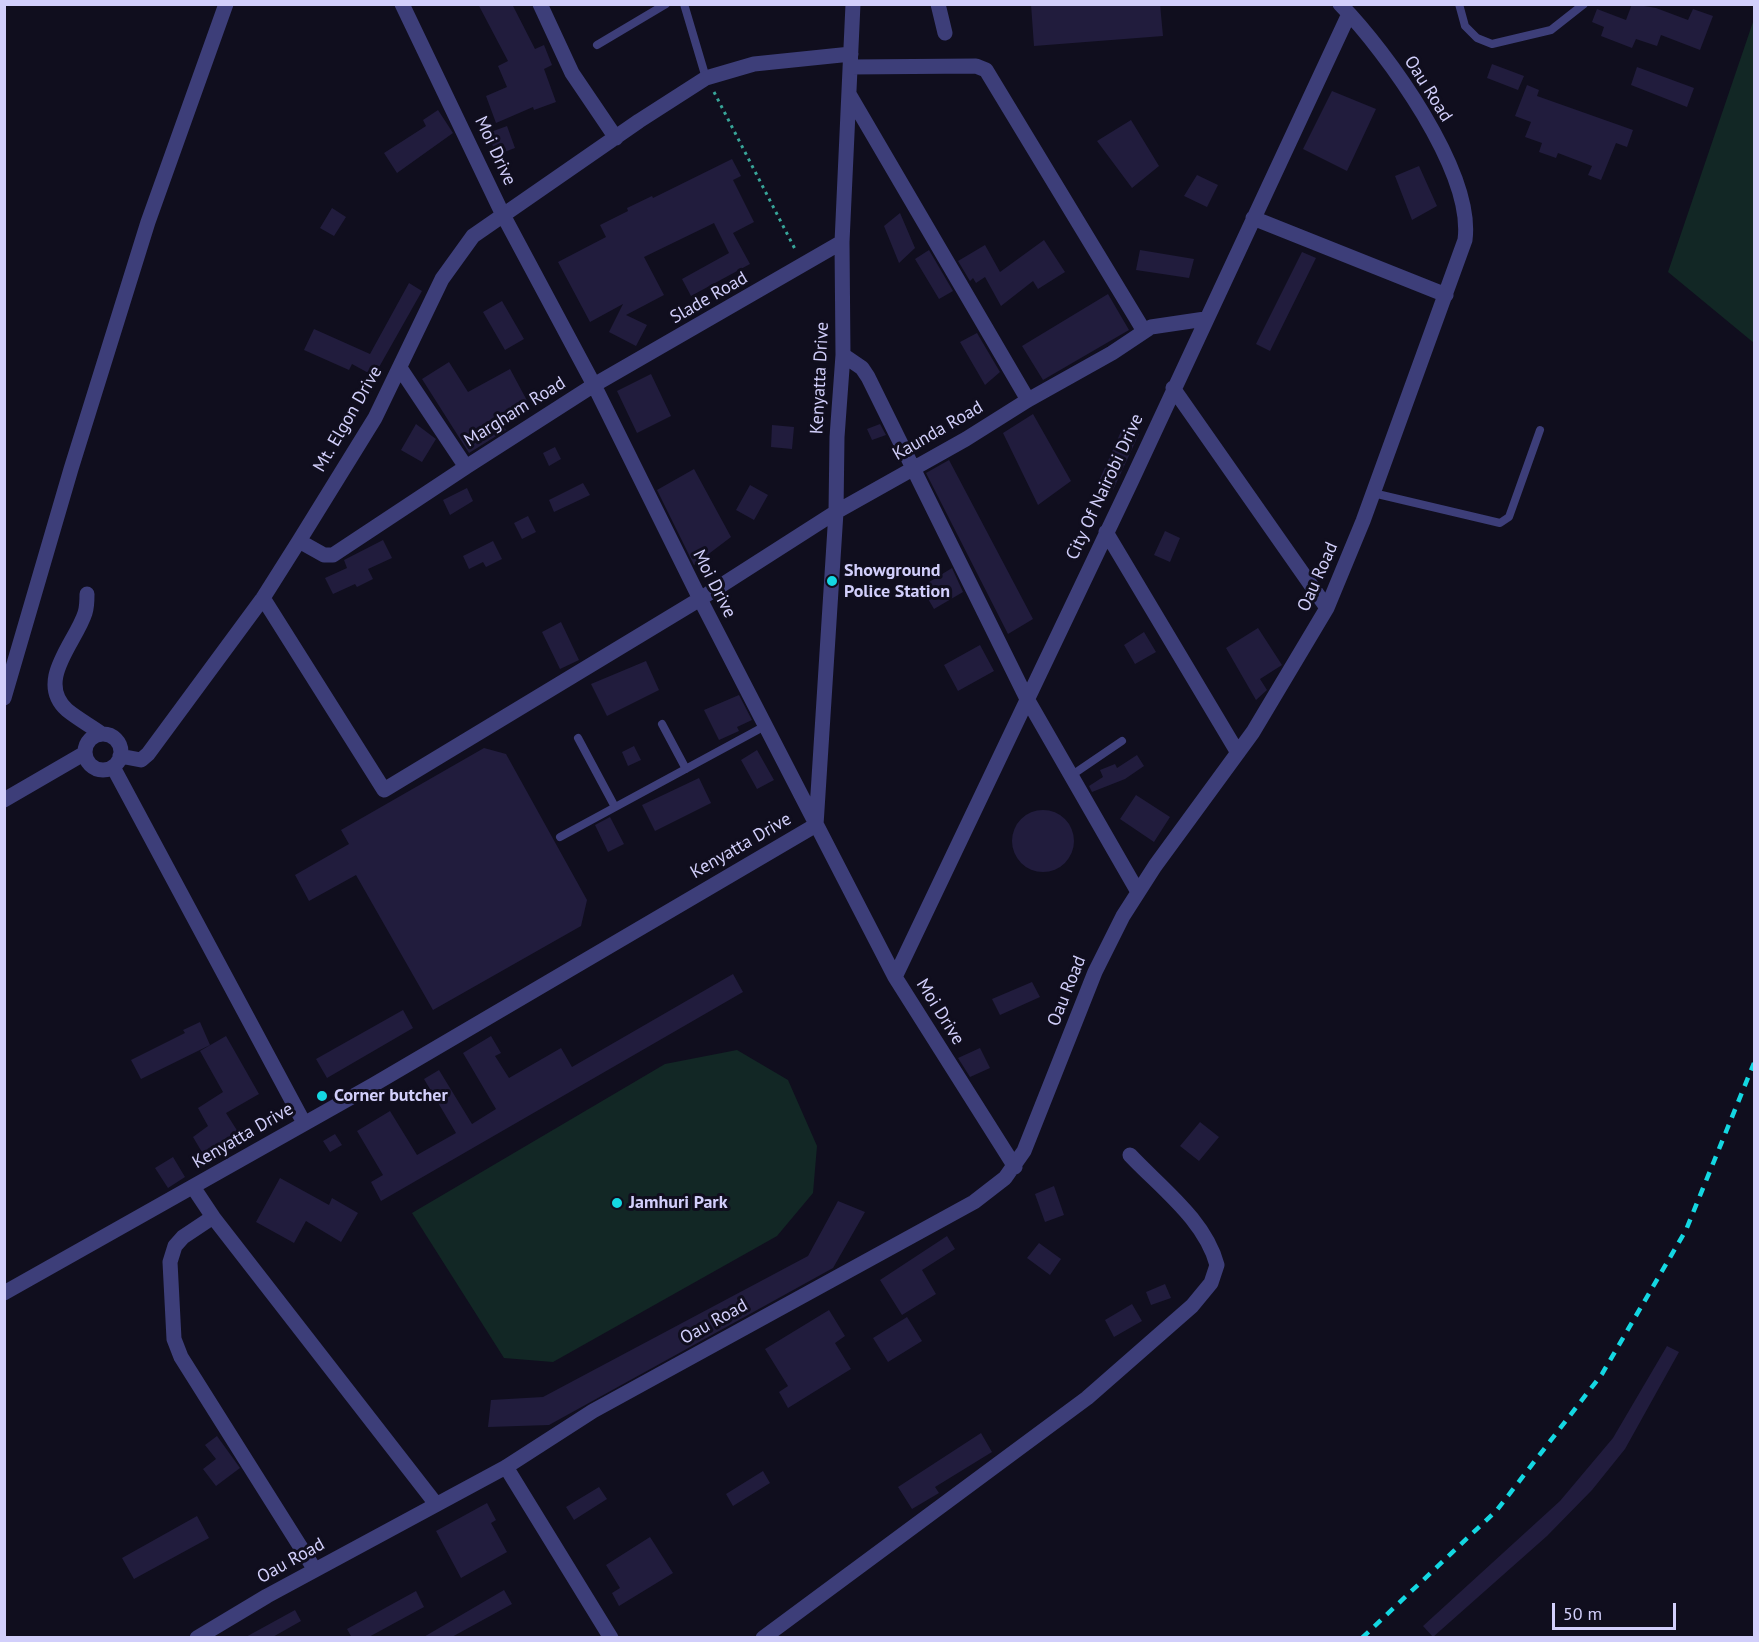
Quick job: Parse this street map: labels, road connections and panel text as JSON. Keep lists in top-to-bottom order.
{
  "streets": {
    "street": [
      "Oau Road",
      "Moi Drive",
      "Slade Road",
      "Kenyatta Drive",
      "Margham Road",
      "Mt. Elgon Drive",
      "Kaunda Road",
      "City Of Nairobi Drive"
    ]
  },
  "crossings": [
    ["Oau Road", "Moi Drive"],
    ["Oau Road", "City Of Nairobi Drive"],
    ["Moi Drive", "Slade Road"],
    ["Moi Drive", "Kenyatta Drive"],
    ["Moi Drive", "Margham Road"],
    ["Moi Drive", "Mt. Elgon Drive"],
    ["Moi Drive", "Kaunda Road"],
    ["Moi Drive", "City Of Nairobi Drive"],
    ["Slade Road", "Kenyatta Drive"],
    ["Slade Road", "Margham Road"],
    ["Kenyatta Drive", "Mt. Elgon Drive"],
    ["Kenyatta Drive", "Kaunda Road"],
    ["Margham Road", "Mt. Elgon Drive"],
    ["Mt. Elgon Drive", "Kaunda Road"],
    ["Kaunda Road", "City Of Nairobi Drive"]
  ],
  "places": ["Showground Police Station", "Corner butcher", "Jamhuri Park"],
  "scale_bar": "50 m"
}
